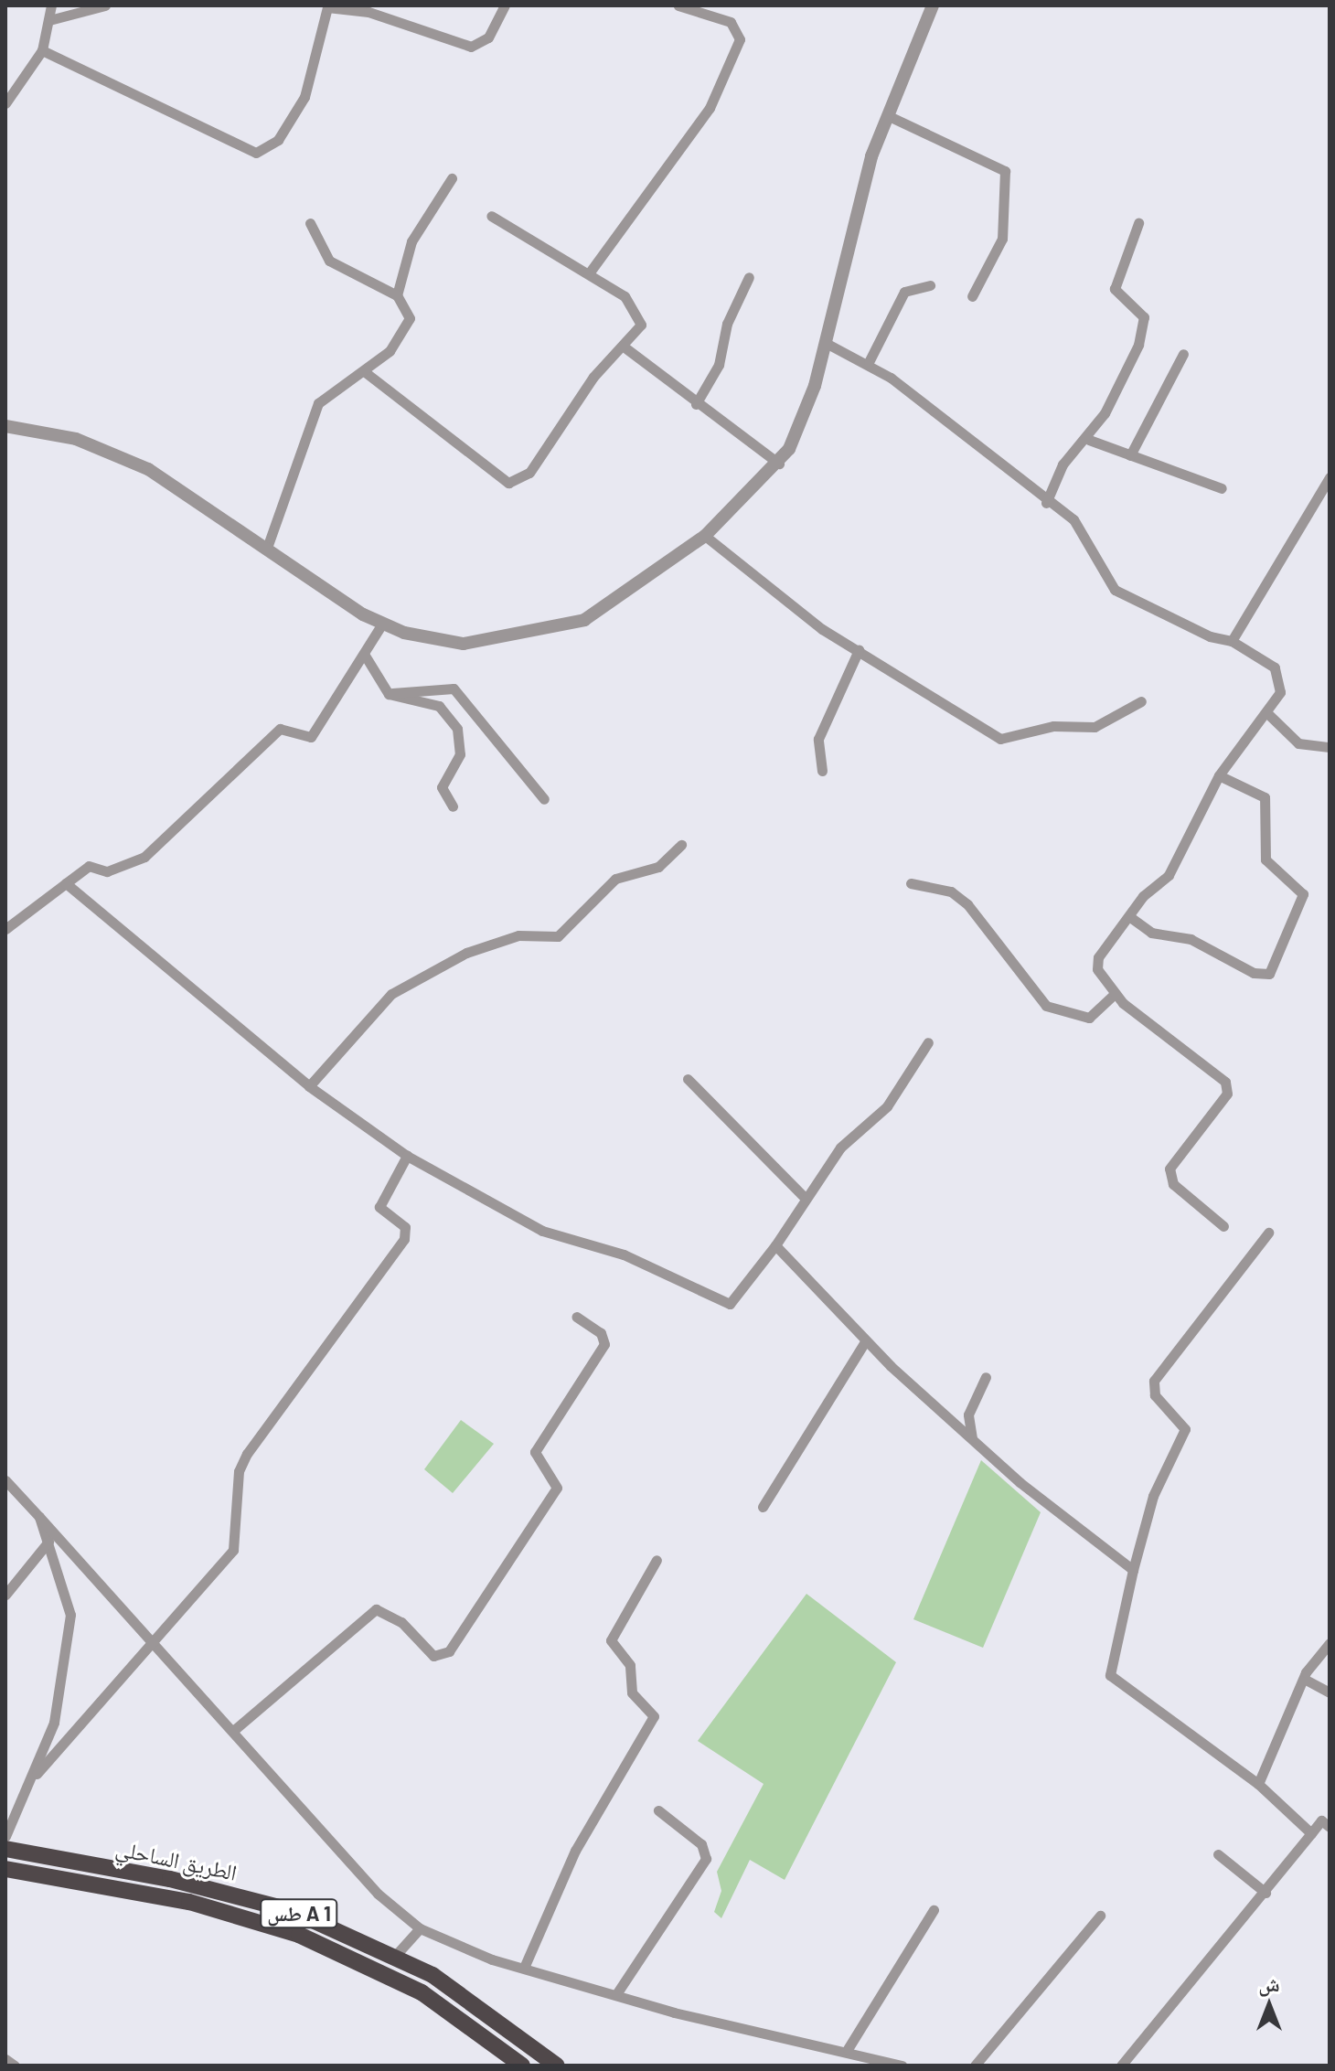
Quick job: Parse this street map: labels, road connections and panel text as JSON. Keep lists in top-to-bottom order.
{
  "streets": {
    "highway": ["الطريق الساحلي", "طس A 1"]
  },
  "north": "top"
}
